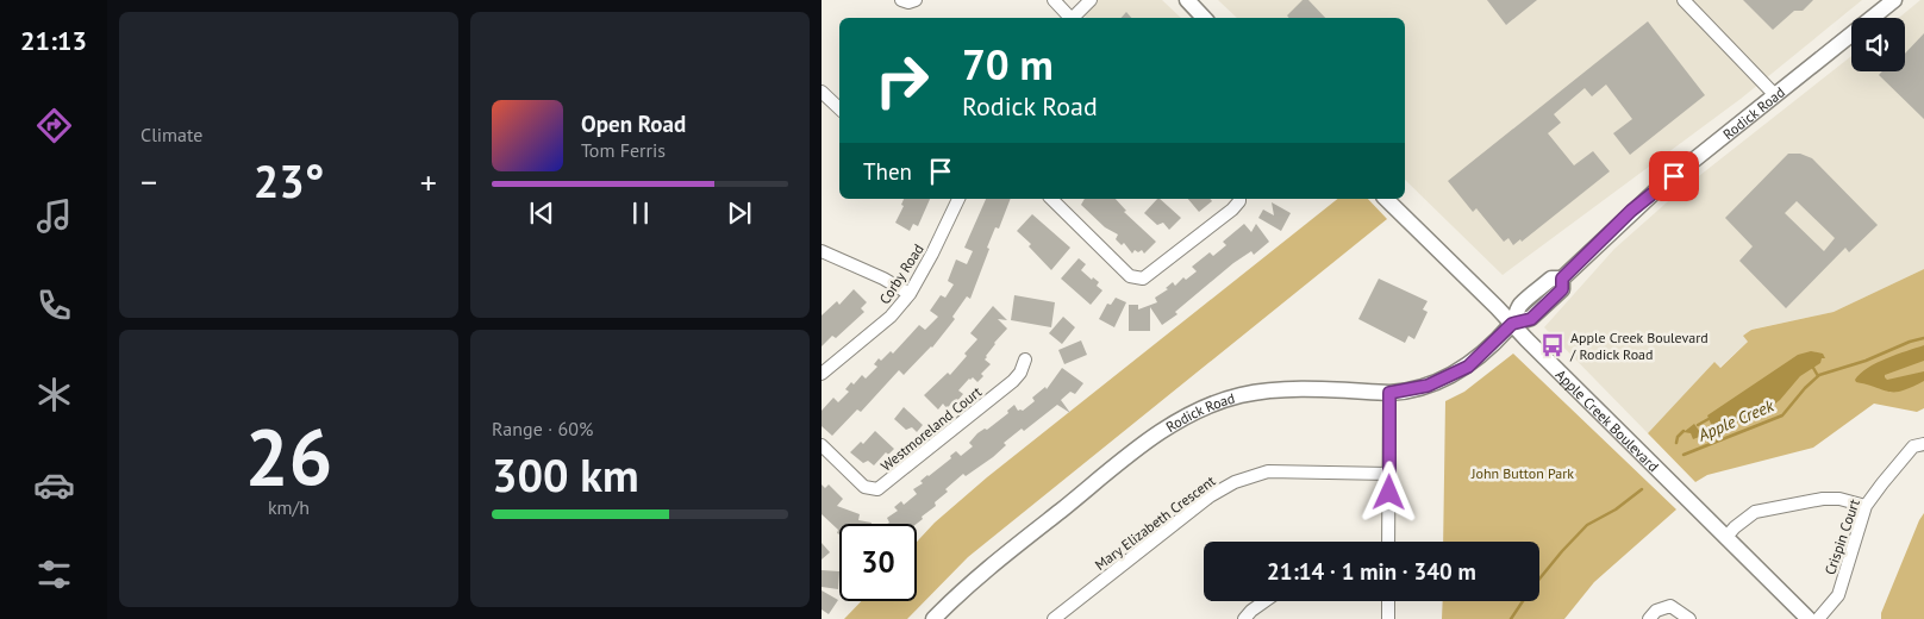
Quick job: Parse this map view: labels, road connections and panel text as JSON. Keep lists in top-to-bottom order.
{
  "streets": {
    "main road": ["Rodick Road", "Apple Creek Boulevard"],
    "street": [
      "Corby Road",
      "Westmoreland Court",
      "Mary Elizabeth Crescent",
      "Crispin Court"
    ]
  },
  "crossings": [
    ["Rodick Road", "Apple Creek Boulevard"]
  ],
  "water": ["Apple Creek"],
  "parks": ["John Button Park"],
  "places": {
    "bus stop": ["Apple Creek Boulevard / Rodick Road"]
  },
  "page": {
    "tabs": "21:13",
    "tile": [
      "Climate",
      ["26", "km/h"],
      ["Range · 60%", "300 km"]
    ],
    "turn": ["70 m", "Rodick Road"],
    "song": ["Open Road", "Tom Ferris"],
    "then": "Then",
    "heat": ["−", "23°", "+"],
    "limit": "30",
    "trip": "21:14 · 1 min · 340 m"
  }
}
